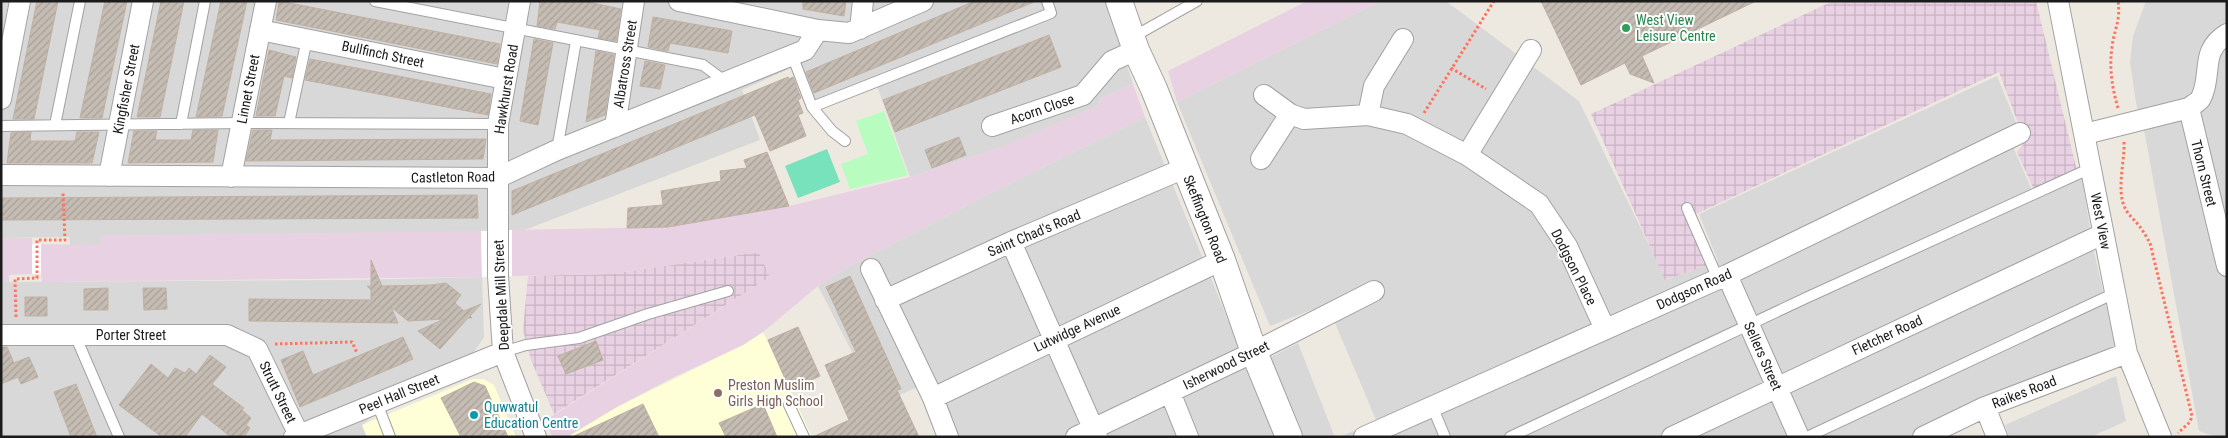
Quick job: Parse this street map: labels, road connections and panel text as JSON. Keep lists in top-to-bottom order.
{
  "streets": {
    "street": [
      "Bullfinch Street",
      "Albatross Street",
      "Kingfisher Street",
      "Linnet Street",
      "Hawkhurst Road",
      "Acorn Close",
      "Thorn Street",
      "Castleton Road",
      "Skeffington Road",
      "West View",
      "Saint Chad's Road",
      "Dodgson Place",
      "Dodgson Road",
      "Deepdale Mill Street",
      "Lutwidge Avenue",
      "Porter Street",
      "Fletcher Road",
      "Sellers Street",
      "Isherwood Street",
      "Strutt Street",
      "Raikes Road",
      "Peel Hall Street"
    ]
  },
  "crossings": [
    ["Bullfinch Street", "Linnet Street"],
    ["Bullfinch Street", "Hawkhurst Road"],
    ["Albatross Street", "Castleton Road"],
    ["Kingfisher Street", "Castleton Road"],
    ["Linnet Street", "Castleton Road"],
    ["Hawkhurst Road", "Castleton Road"],
    ["Hawkhurst Road", "Deepdale Mill Street"],
    ["Acorn Close", "Skeffington Road"],
    ["Castleton Road", "Deepdale Mill Street"],
    ["Skeffington Road", "Saint Chad's Road"],
    ["Skeffington Road", "Lutwidge Avenue"],
    ["Skeffington Road", "Isherwood Street"],
    ["West View", "Fletcher Road"],
    ["West View", "Raikes Road"],
    ["Dodgson Place", "Dodgson Road"],
    ["Dodgson Road", "Sellers Street"],
    ["Deepdale Mill Street", "Peel Hall Street"],
    ["Porter Street", "Strutt Street"],
    ["Fletcher Road", "Sellers Street"],
    ["Strutt Street", "Peel Hall Street"]
  ],
  "places": ["West View Leisure Centre", "Preston Muslim Girls High School", "Quwwatul Education Centre"]
}
